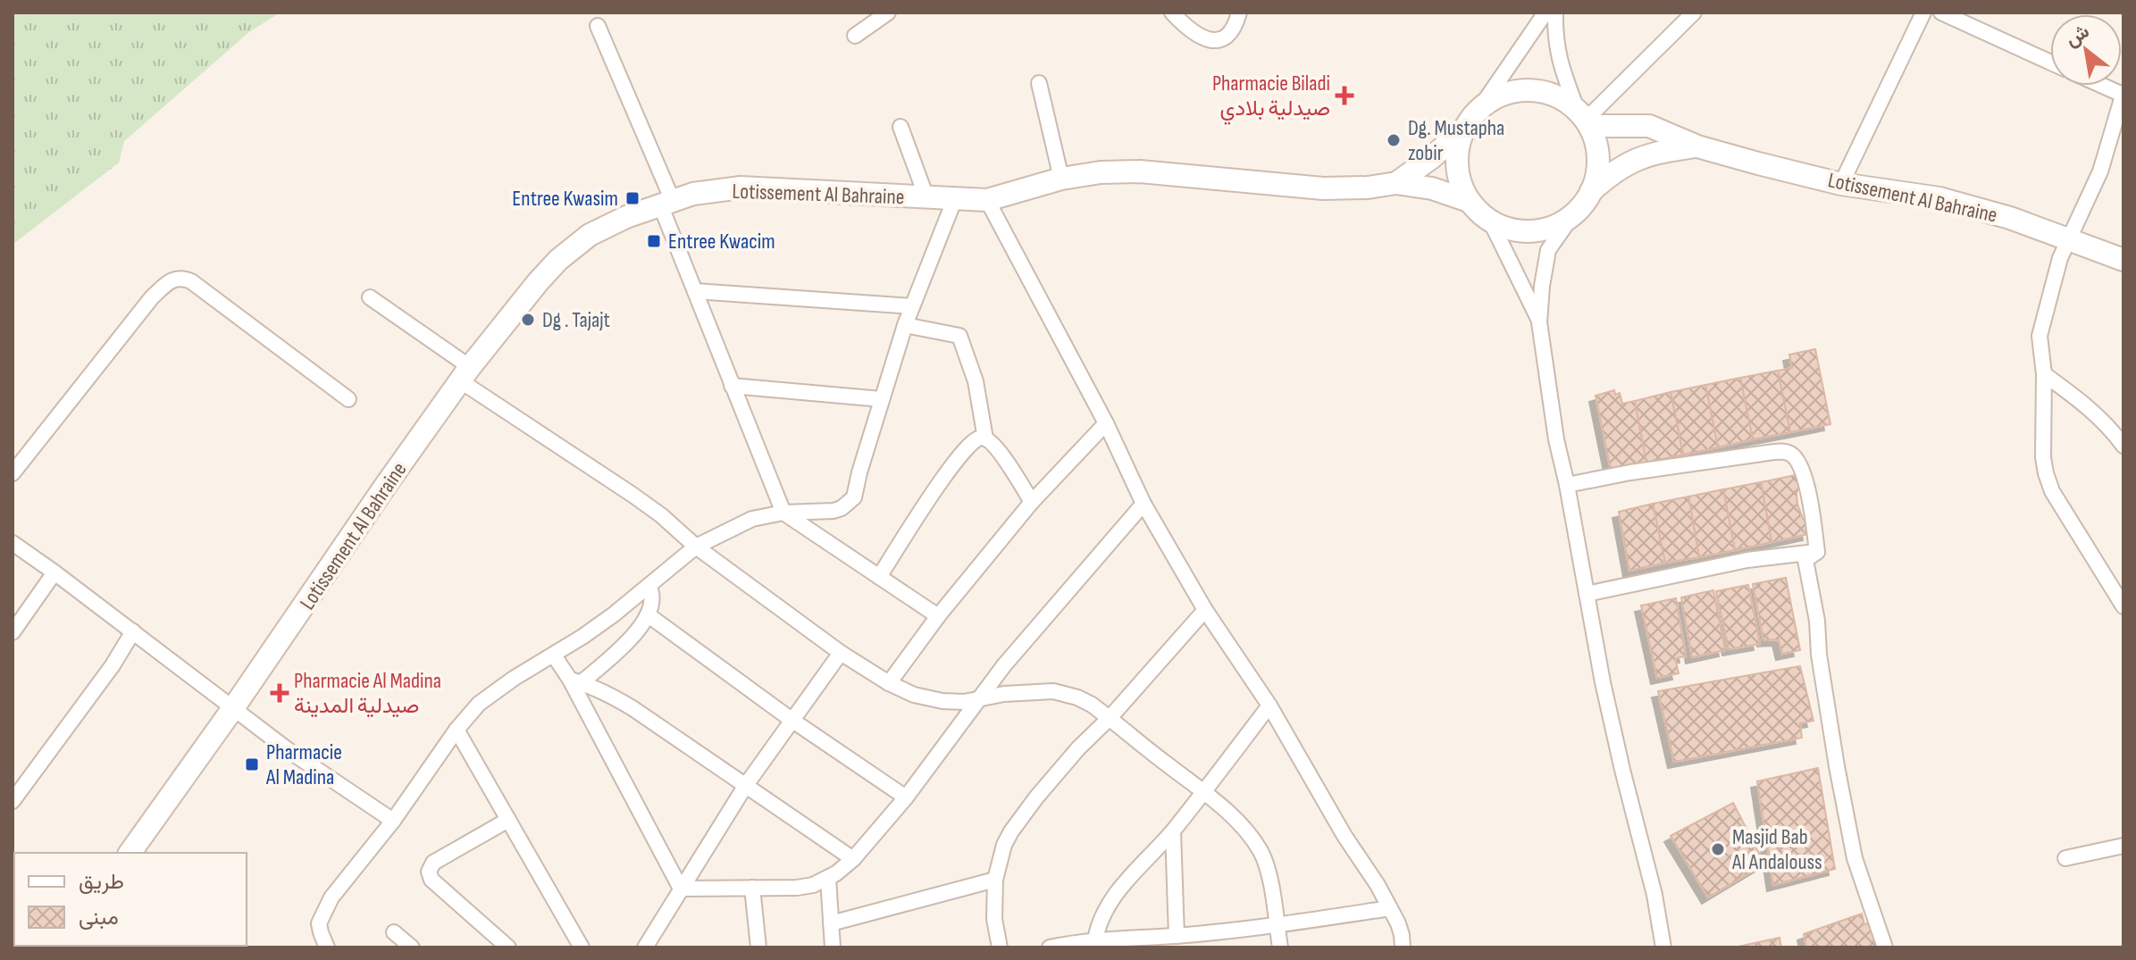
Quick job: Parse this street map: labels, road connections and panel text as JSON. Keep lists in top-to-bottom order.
{
  "streets": {
    "street": ["Lotissement Al Bahraine"]
  },
  "places": {
    "health": ["Pharmacie Biladi صيدلية بلادي", "Pharmacie Al Madina صيدلية المدينة"],
    "other": ["Dg. Mustapha zobir", "Dg . Tajajt", "Masjid Bab Al Andalouss"],
    "transit": ["Entree Kwasim", "Entree Kwacim", "Pharmacie Al Madina"]
  },
  "legend": ["طريق", "مبنى"],
  "north": "top left"
}
